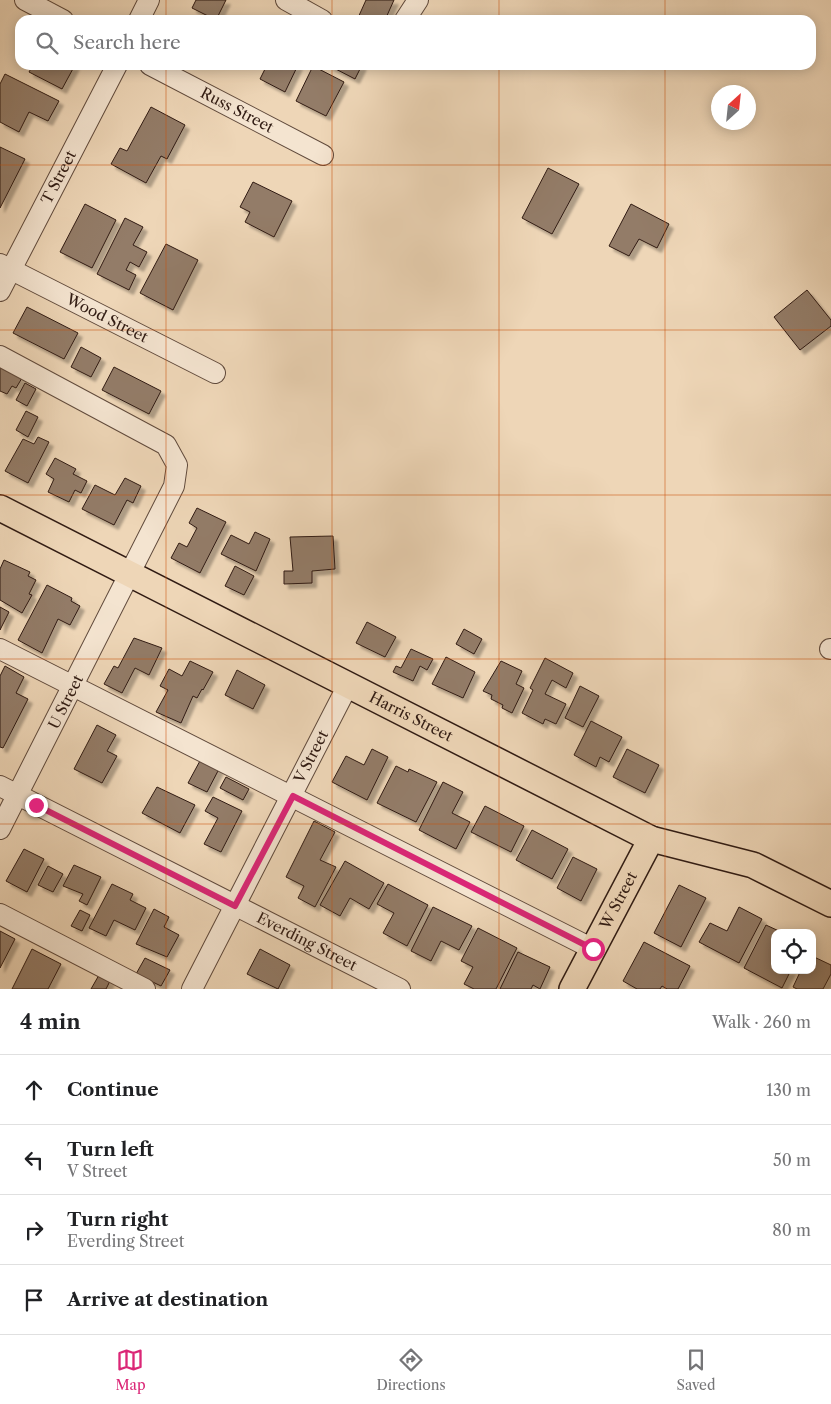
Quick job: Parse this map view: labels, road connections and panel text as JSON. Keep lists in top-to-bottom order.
{
  "streets": {
    "main road": ["Harris Street", "W Street"],
    "street": [
      "Russ Street",
      "T Street",
      "Wood Street",
      "U Street",
      "V Street",
      "Everding Street"
    ]
  },
  "crossings": [
    ["T Street", "Wood Street"],
    ["U Street", "Harris Street"],
    ["U Street", "Everding Street"],
    ["Harris Street", "V Street"],
    ["Harris Street", "W Street"],
    ["V Street", "Everding Street"]
  ],
  "north": "top right",
  "page": {
    "search": "Search here",
    "heading": ["4 min", "Walk · 260 m"],
    "list": [
      ["Continue", "130 m"],
      ["Turn left", "V Street", "50 m"],
      ["Turn right", "Everding Street", "80 m"],
      "Arrive at destination"
    ],
    "nav": ["Map", "Directions", "Saved"]
  }
}
